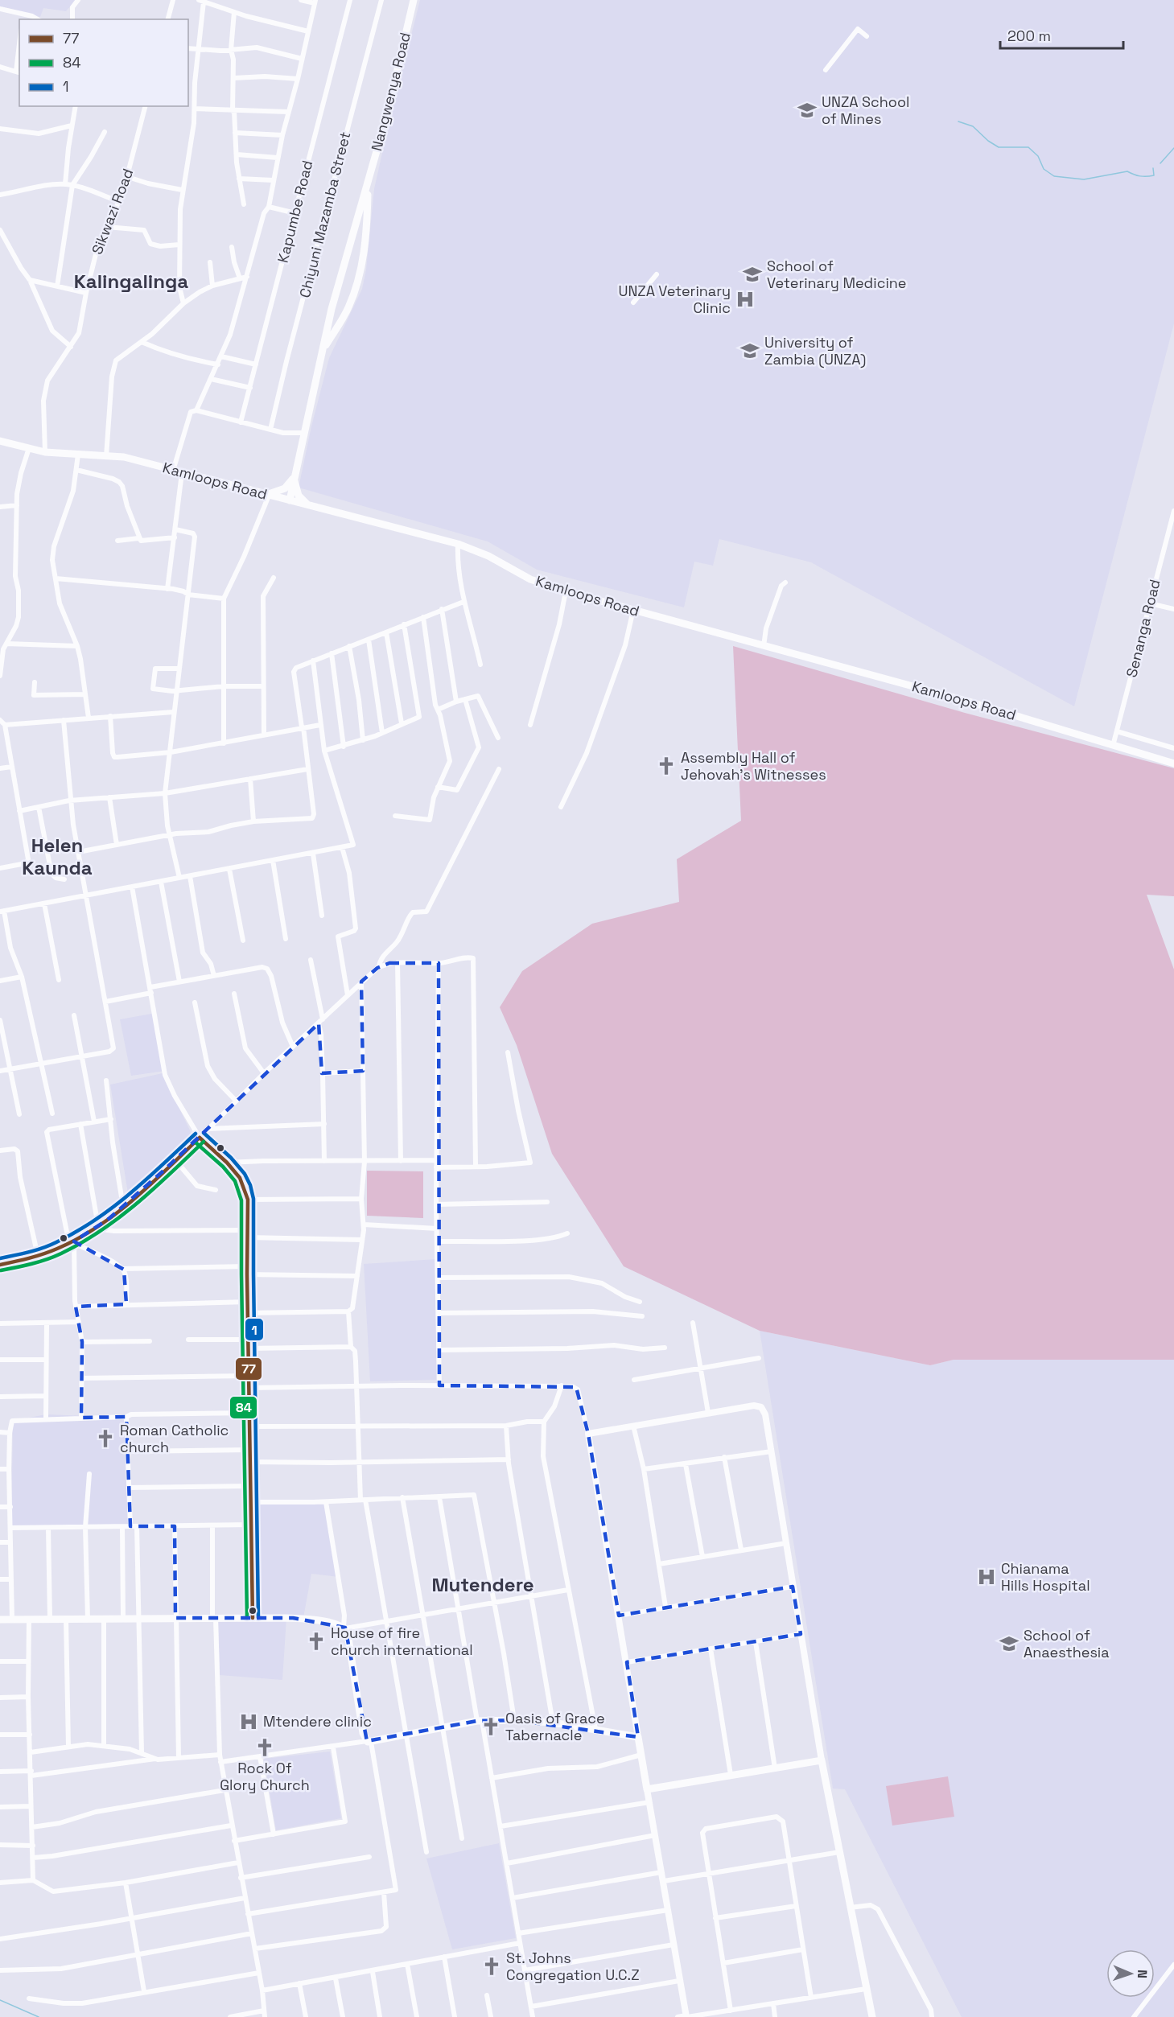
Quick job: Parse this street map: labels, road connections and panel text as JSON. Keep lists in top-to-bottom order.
{
  "streets": {
    "main road": ["Nangwenya Road", "Kamloops Road"],
    "street": [
      "Sikwazi Road",
      "Kapumbe Road",
      "Chiyuni Mazamba Street",
      "Senanga Road"
    ]
  },
  "crossings": [
    ["Nangwenya Road", "Kamloops Road"],
    ["Sikwazi Road", "Kamloops Road"],
    ["Kamloops Road", "Senanga Road"]
  ],
  "districts": ["Kalingalinga", "Helen Kaunda", "Mutendere"],
  "places": {
    "school or university": [
      "UNZA School of Mines",
      "School of Veterinary Medicine",
      "University of Zambia (UNZA)",
      "School of Anaesthesia"
    ],
    "hospital": ["UNZA Veterinary Clinic", "Chianama Hills Hospital", "Mtendere clinic"],
    "church": [
      "Assembly Hall of Jehovah's Witnesses",
      "Roman Catholic church",
      "House of fire church international",
      "Oasis of Grace Tabernacle",
      "Rock Of Glory Church",
      "St. Johns Congregation U.C.Z"
    ]
  },
  "lines": ["transit line 1", "transit line 77", "transit line 84"],
  "legend": ["77", "84", "1"],
  "scale_bar": "200 m",
  "north": "right"
}
